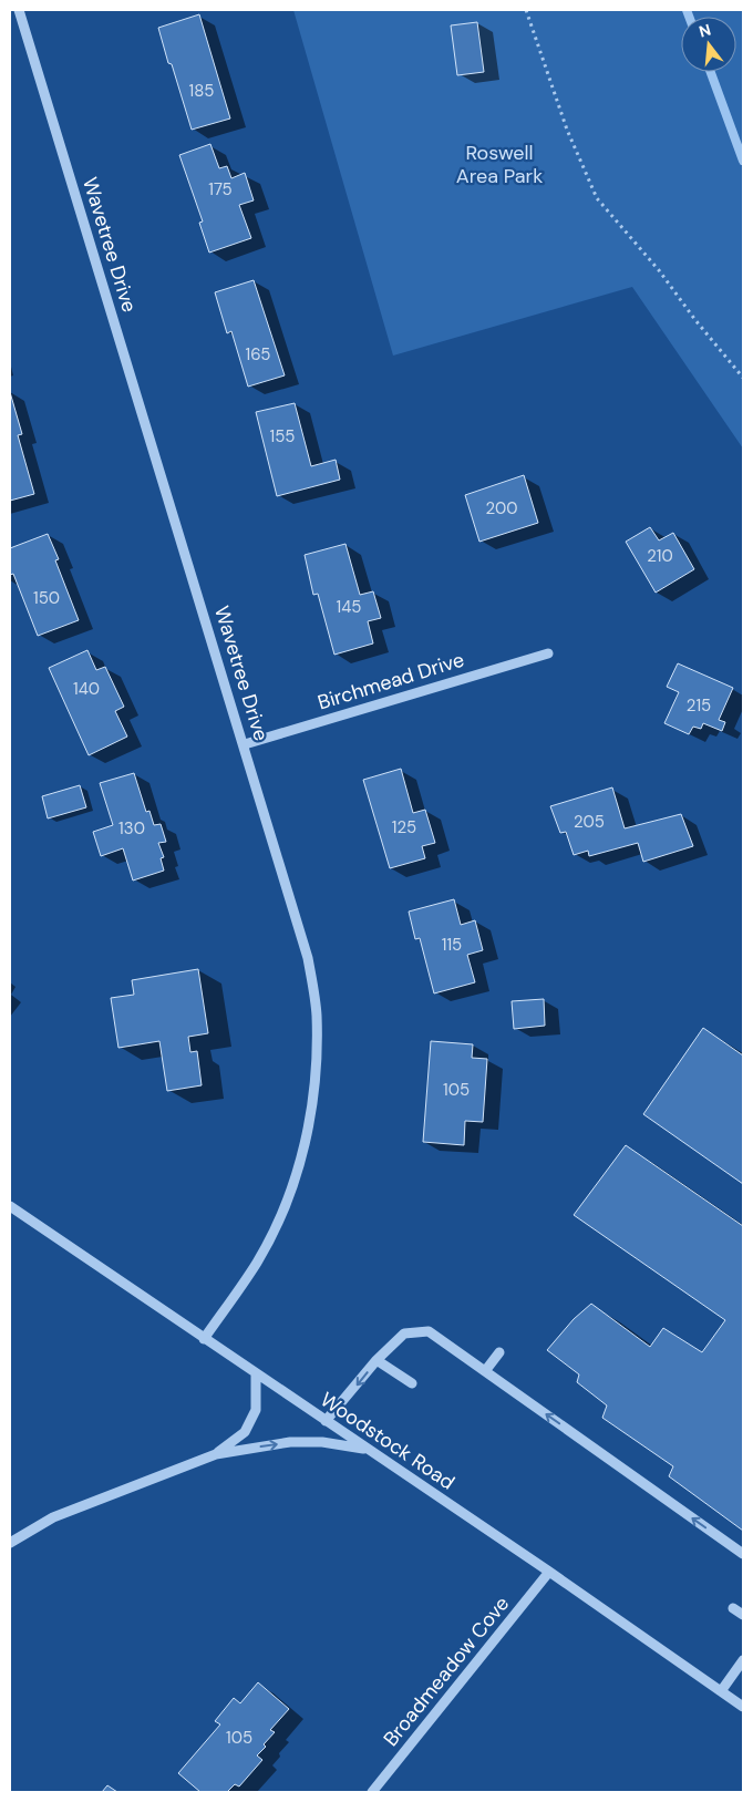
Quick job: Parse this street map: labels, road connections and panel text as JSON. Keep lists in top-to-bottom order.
{
  "streets": {
    "street": [
      "Wavetree Drive",
      "Birchmead Drive",
      "Woodstock Road",
      "Broadmeadow Cove"
    ]
  },
  "crossings": [
    ["Wavetree Drive", "Birchmead Drive"],
    ["Wavetree Drive", "Woodstock Road"],
    ["Woodstock Road", "Broadmeadow Cove"]
  ],
  "parks": ["Roswell Area Park"],
  "house_numbers": [
    "185",
    "175",
    "165",
    "155",
    "200",
    "210",
    "150",
    "145",
    "140",
    "215",
    "205",
    "125",
    "130",
    "115",
    "105",
    "105"
  ],
  "north": "top"
}
